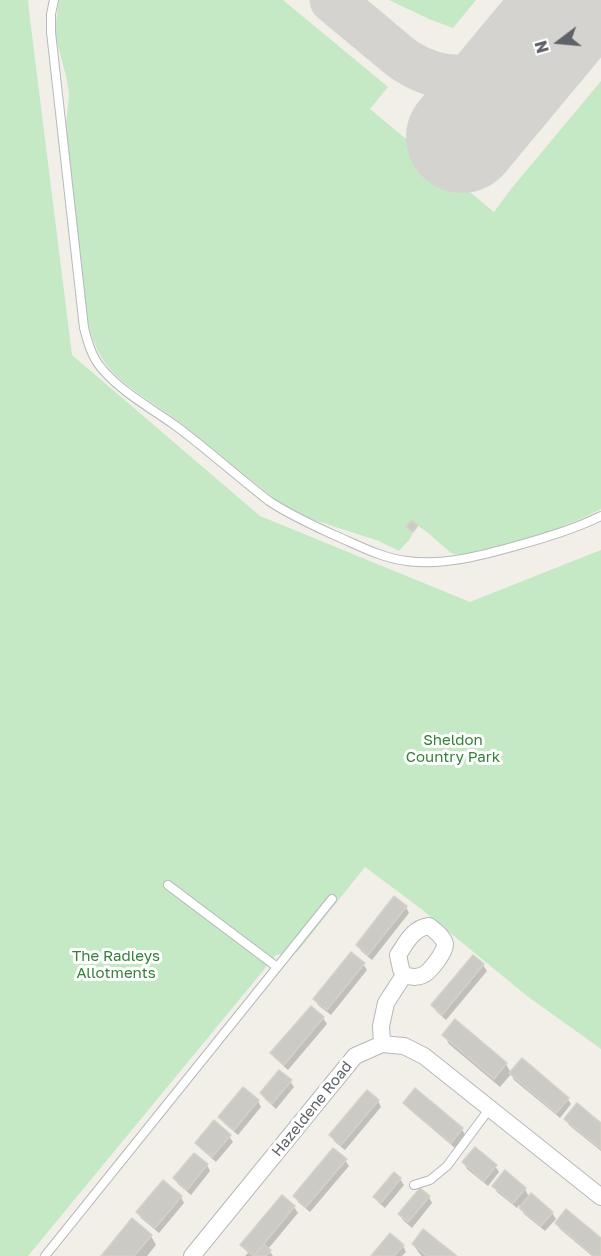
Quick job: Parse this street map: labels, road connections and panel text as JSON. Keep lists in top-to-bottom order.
{
  "streets": {
    "street": ["Hazeldene Road"]
  },
  "parks": ["Sheldon Country Park", "The Radleys Allotments"],
  "north": "left"
}
